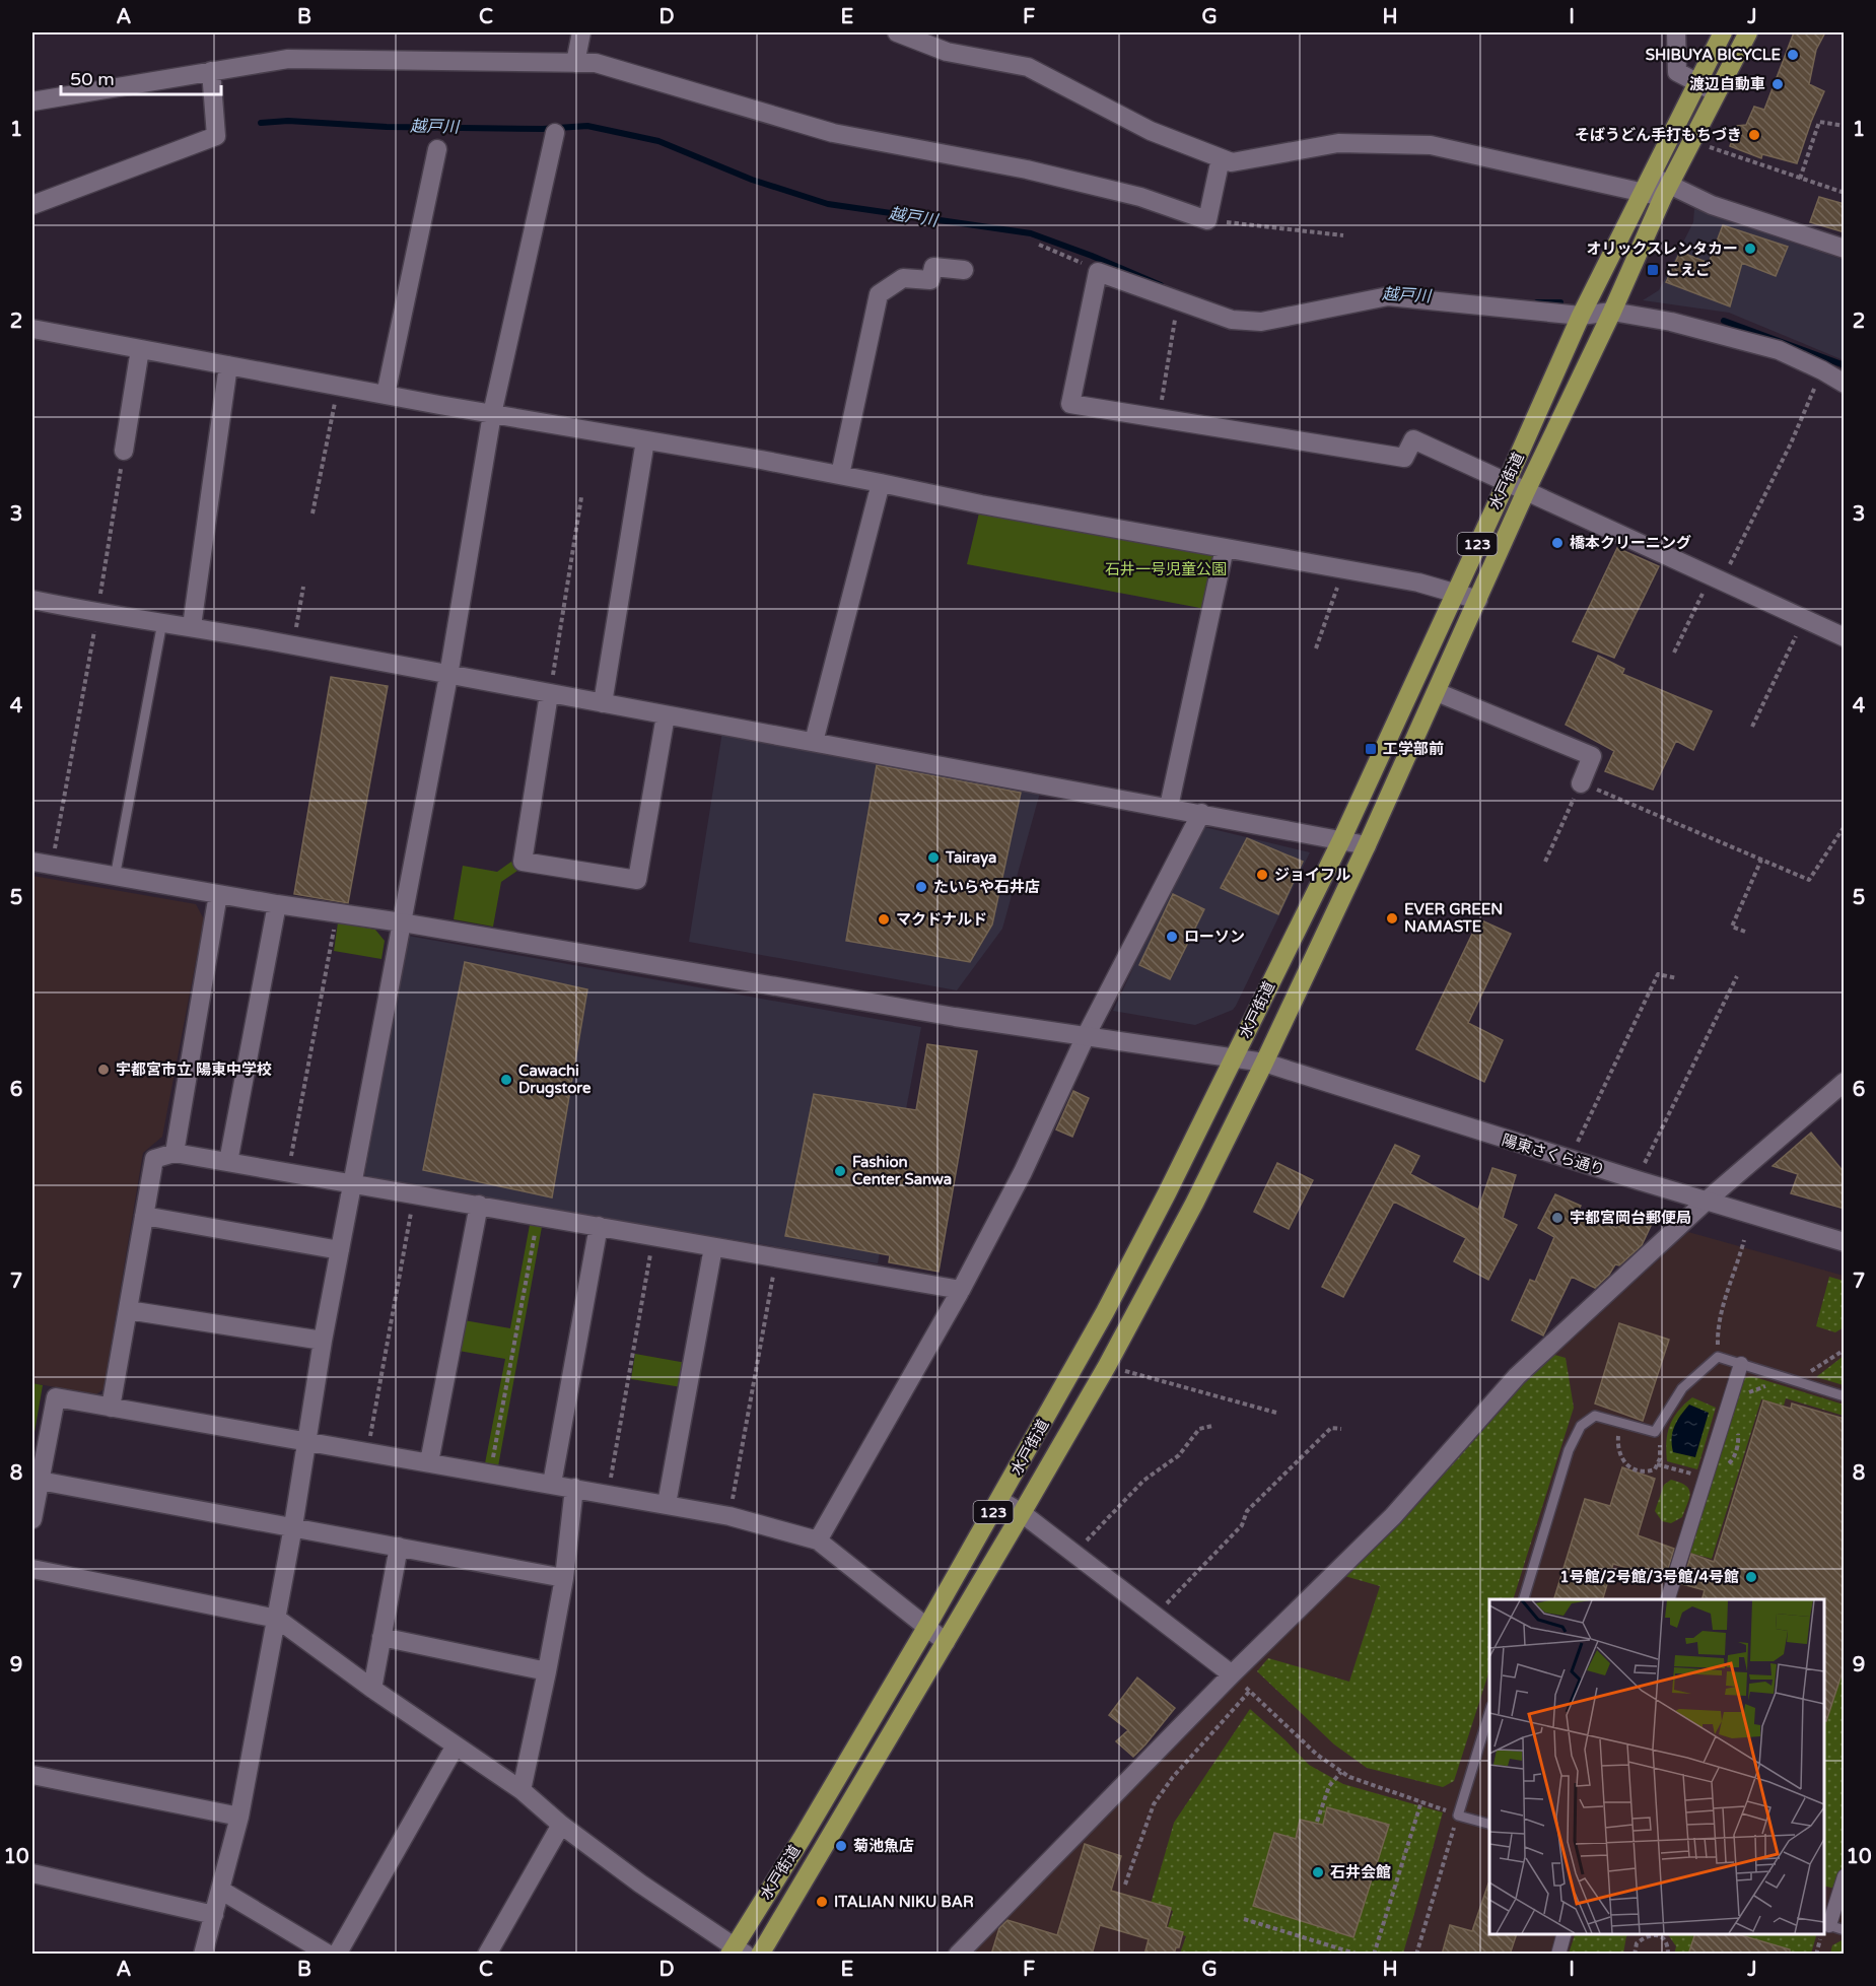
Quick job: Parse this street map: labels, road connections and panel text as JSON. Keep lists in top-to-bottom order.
{
  "streets": {
    "highway": ["水戸街道", "123"],
    "street": ["陽東さくら通り"]
  },
  "crossings": [
    ["水戸街道", "陽東さくら通り"]
  ],
  "water": ["越戸川"],
  "parks": ["石井一号児童公園"],
  "places": {
    "other": [
      "SHIBUYA BICYCLE",
      "渡辺自動車",
      "そばうどん手打もちづき",
      "オリックスレンタカー",
      "橋本クリーニング",
      "Tairaya",
      "ジョイフル",
      "たいらや石井店",
      "EVER GREEN NAMASTE",
      "マクドナルド",
      "ローソン",
      "宇都宮市立 陽東中学校",
      "Cawachi Drugstore",
      "Fashion Center Sanwa",
      "宇都宮岡台郵便局",
      "1号館/2号館/3号館/4号館",
      "菊池魚店",
      "石井会館",
      "ITALIAN NIKU BAR"
    ],
    "transit": ["こえご", "工学部前"]
  },
  "scale_bar": "50 m",
  "grid": {
    "columns": [
      "A",
      "B",
      "C",
      "D",
      "E",
      "F",
      "G",
      "H",
      "I",
      "J"
    ],
    "rows": [
      "1",
      "2",
      "3",
      "4",
      "5",
      "6",
      "7",
      "8",
      "9",
      "10"
    ]
  }
}
